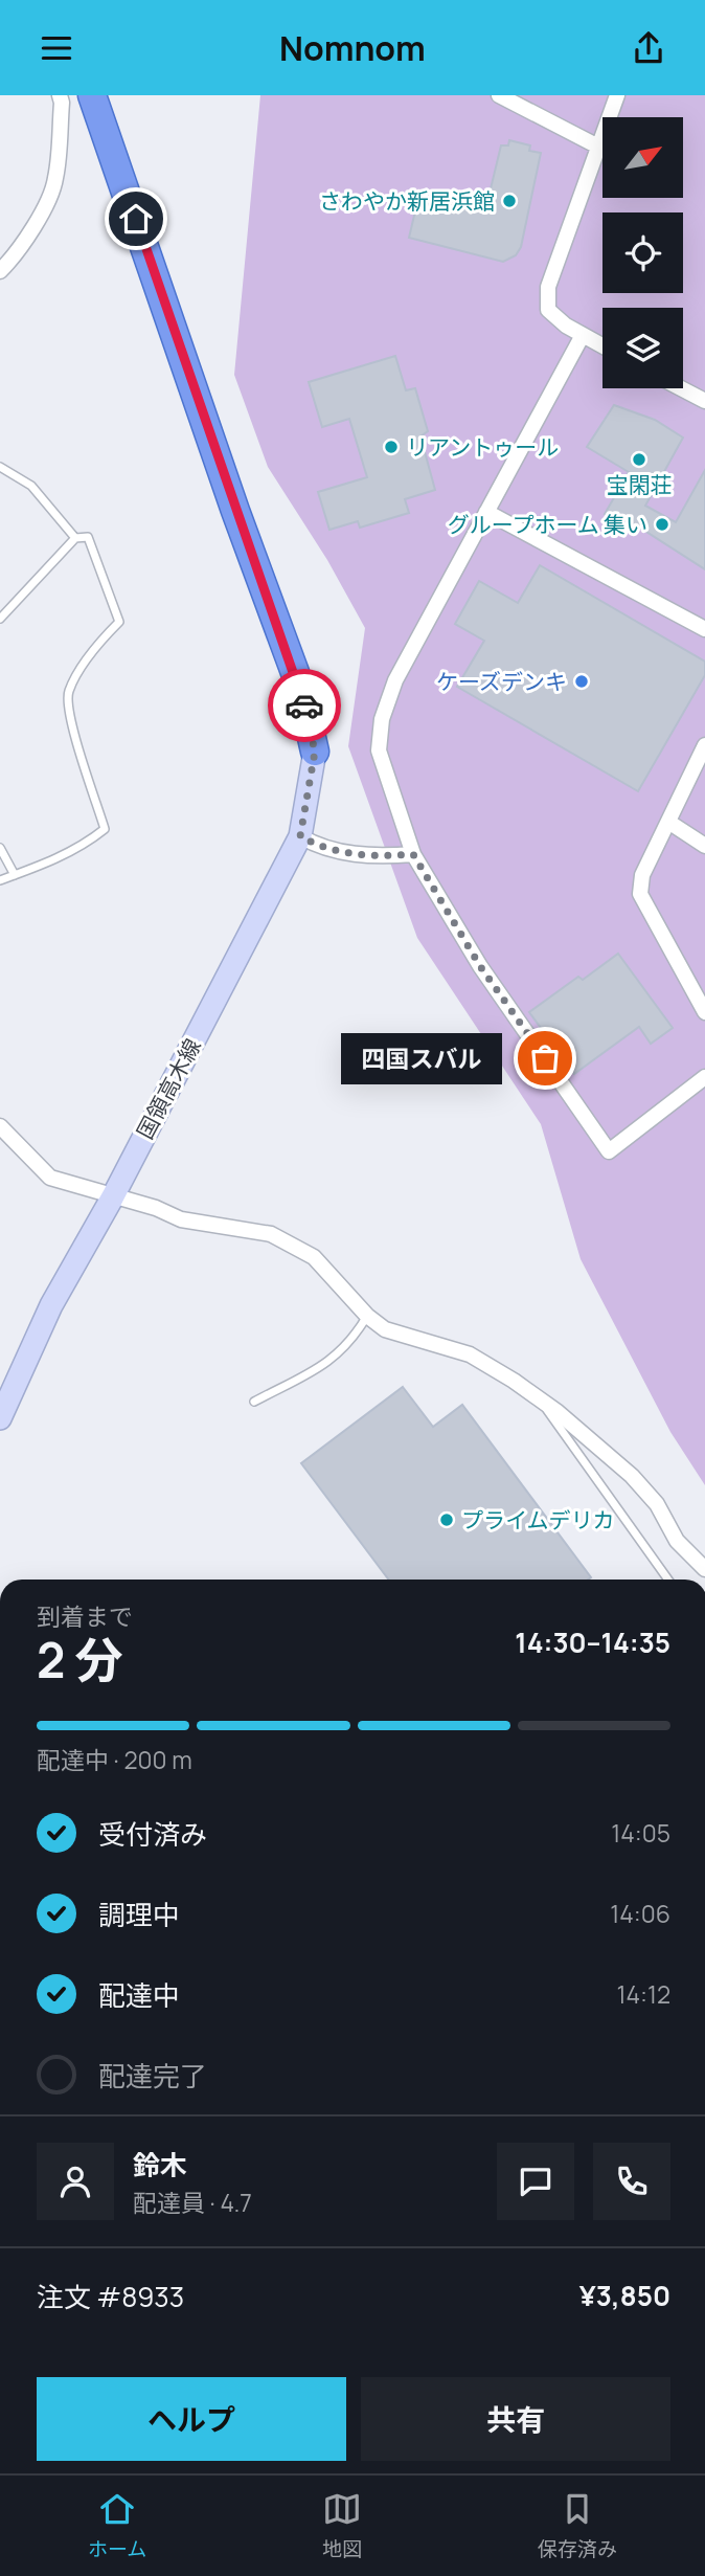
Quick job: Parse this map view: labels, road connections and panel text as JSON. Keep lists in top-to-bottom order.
{
  "streets": {
    "main road": ["国領高木線"]
  },
  "places": [
    "さわやか新居浜館",
    "リアントゥール",
    "宝閑荘",
    "グループホーム 集い",
    "ケーズデンキ",
    "四国スバル",
    "プライムデリカ"
  ],
  "north": "top right",
  "page": {
    "header": "Nomnom",
    "bubble": "四国スバル",
    "heading": ["2 分", "到着まで", "14:30–14:35"],
    "panel": [
      "鈴木",
      "配達員 · 4.7",
      "注文 #8933",
      "¥3,850"
    ],
    "bar": "配達中 · 200 m",
    "list": [
      ["受付済み", "14:05"],
      ["調理中", "14:06"],
      ["配達中", "14:12"],
      "配達完了"
    ],
    "buttons": ["ヘルプ", "共有"],
    "tabs": ["ホーム", "地図", "保存済み"]
  }
}
